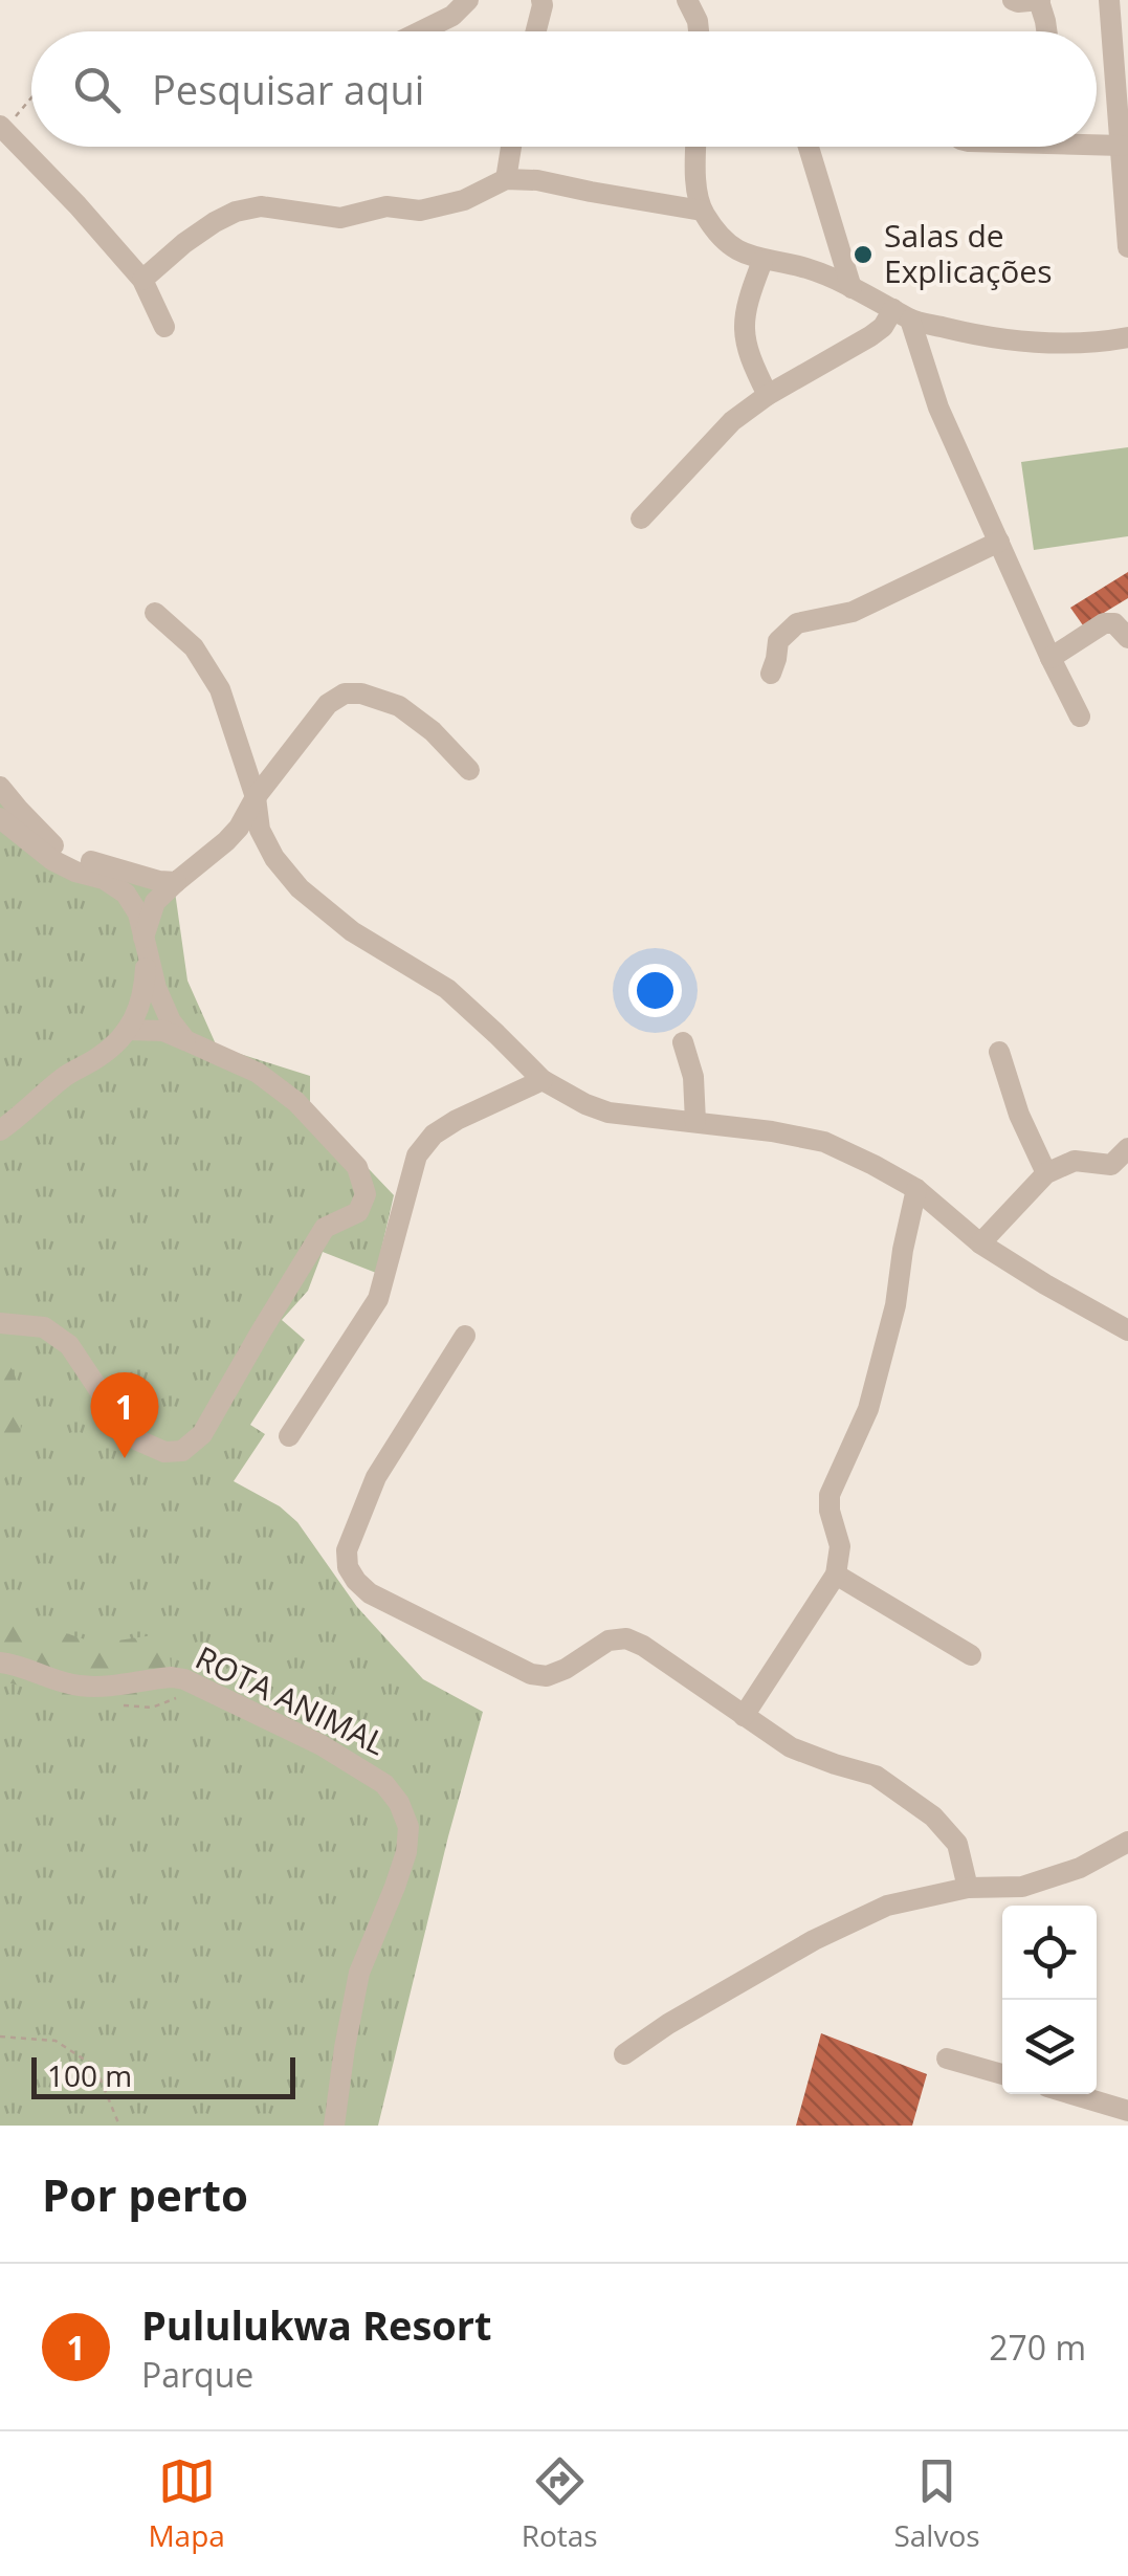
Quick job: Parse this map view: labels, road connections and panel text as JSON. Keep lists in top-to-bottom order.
{
  "streets": {
    "street": ["ROTA ANIMAL"]
  },
  "places": ["Salas de Explicações"],
  "scale_bar": "100 m",
  "page": {
    "search": "Pesquisar aqui",
    "pins": "1",
    "scale": "100 m",
    "heading": "Por perto",
    "list": [
      {
        "mark": "1",
        "name": "Pululukwa Resort",
        "note": "Parque",
        "value": "270 m"
      }
    ],
    "nav": ["Mapa", "Rotas", "Salvos"]
  }
}
